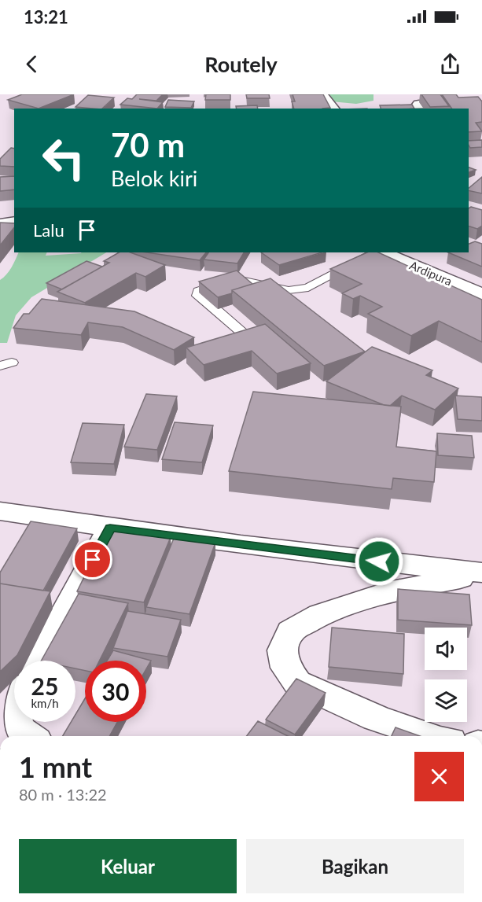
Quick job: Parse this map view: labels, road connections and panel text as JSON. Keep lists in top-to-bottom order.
{
  "streets": {
    "street": ["Ardipura"]
  },
  "page": {
    "status": "13:21",
    "header": "Routely",
    "turn": ["70 m", "Belok kiri"],
    "then": "Lalu",
    "speed": "25 km/h",
    "limit": "30",
    "heading": ["1 mnt", "80 m · 13:22"],
    "buttons": ["Keluar", "Bagikan"]
  }
}
